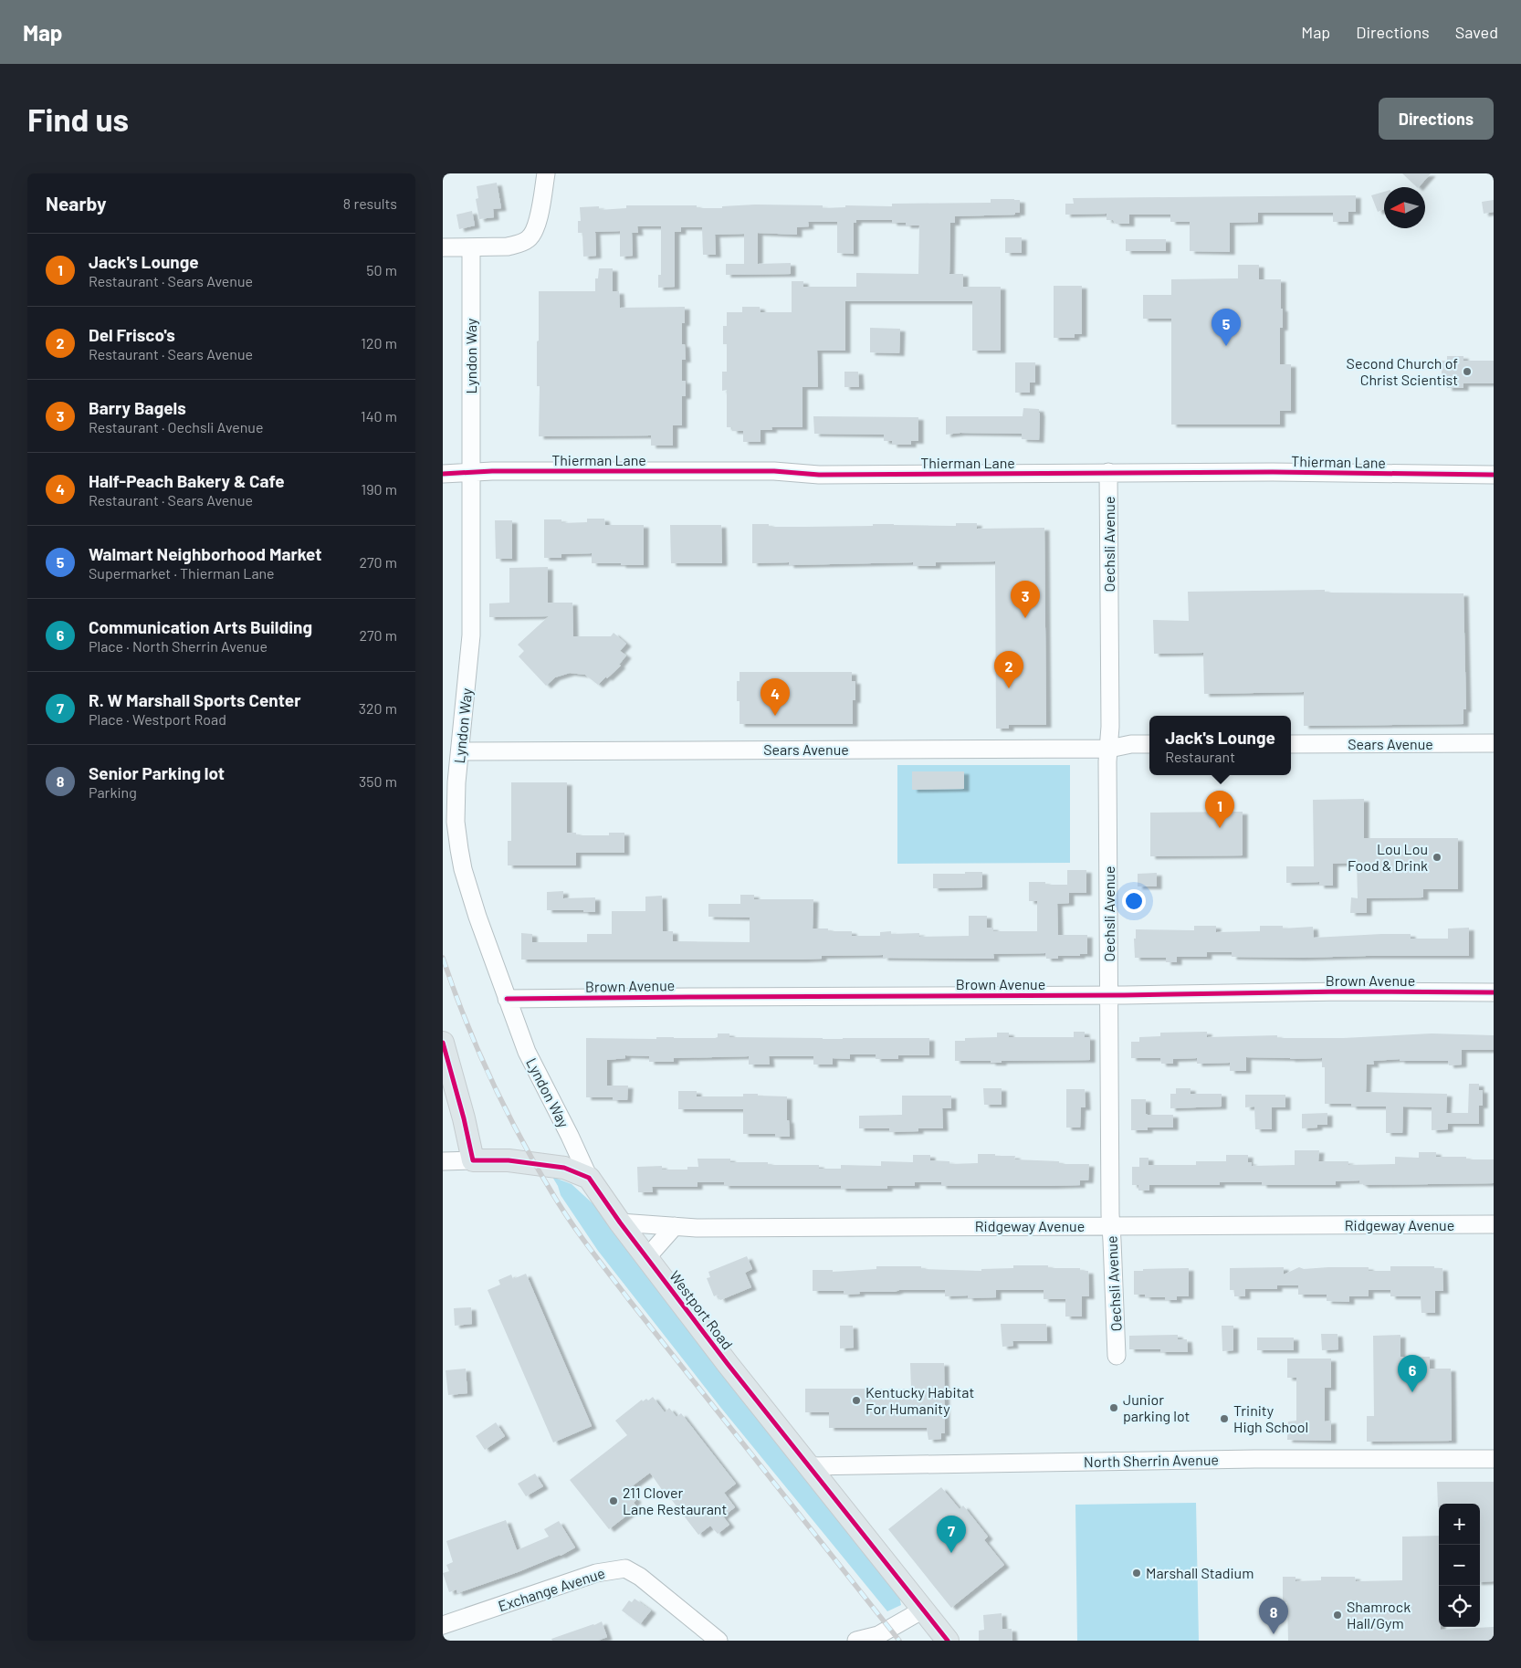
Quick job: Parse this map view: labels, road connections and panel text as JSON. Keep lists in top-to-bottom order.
{
  "streets": {
    "main road": ["Westport Road"],
    "street": [
      "Lyndon Way",
      "Thierman Lane",
      "Oechsli Avenue",
      "Sears Avenue",
      "Brown Avenue",
      "Ridgeway Avenue",
      "North Sherrin Avenue",
      "Exchange Avenue"
    ]
  },
  "crossings": [
    ["Lyndon Way", "Thierman Lane"],
    ["Lyndon Way", "Sears Avenue"],
    ["Lyndon Way", "Brown Avenue"],
    ["Lyndon Way", "Westport Road"],
    ["Thierman Lane", "Oechsli Avenue"],
    ["Oechsli Avenue", "Sears Avenue"],
    ["Oechsli Avenue", "Brown Avenue"],
    ["Oechsli Avenue", "Ridgeway Avenue"],
    ["Ridgeway Avenue", "Westport Road"],
    ["Westport Road", "North Sherrin Avenue"]
  ],
  "places": [
    "Second Church of Christ Scientist",
    "Lou Lou Food & Drink",
    "Kentucky Habitat For Humanity",
    "Junior parking lot",
    "Trinity High School",
    "211 Clover Lane Restaurant",
    "Marshall Stadium",
    "Shamrock Hall/Gym"
  ],
  "north": "left",
  "page": {
    "header": "Map",
    "nav": ["Map", "Directions", "Saved"],
    "buttons": "Directions",
    "title": "Find us",
    "heading": ["Nearby", "8 results"],
    "list": [
      {
        "mark": "1",
        "name": "Jack's Lounge",
        "note": "Restaurant · Sears Avenue",
        "value": "50 m"
      },
      {
        "mark": "2",
        "name": "Del Frisco's",
        "note": "Restaurant · Sears Avenue",
        "value": "120 m"
      },
      {
        "mark": "3",
        "name": "Barry Bagels",
        "note": "Restaurant · Oechsli Avenue",
        "value": "140 m"
      },
      {
        "mark": "4",
        "name": "Half-Peach Bakery & Cafe",
        "note": "Restaurant · Sears Avenue",
        "value": "190 m"
      },
      {
        "mark": "5",
        "name": "Walmart Neighborhood Market",
        "note": "Supermarket · Thierman Lane",
        "value": "270 m"
      },
      {
        "mark": "6",
        "name": "Communication Arts Building",
        "note": "Place · North Sherrin Avenue",
        "value": "270 m"
      },
      {
        "mark": "7",
        "name": "R. W Marshall Sports Center",
        "note": "Place · Westport Road",
        "value": "320 m"
      },
      {
        "mark": "8",
        "name": "Senior Parking lot",
        "note": "Parking",
        "value": "350 m"
      }
    ],
    "pins": [
      "5",
      "3",
      "2",
      "4",
      "1",
      "6",
      "7",
      "8"
    ],
    "popup": ["Jack's Lounge", "Restaurant"],
    "map_buttons": ["+", "−"]
  }
}
